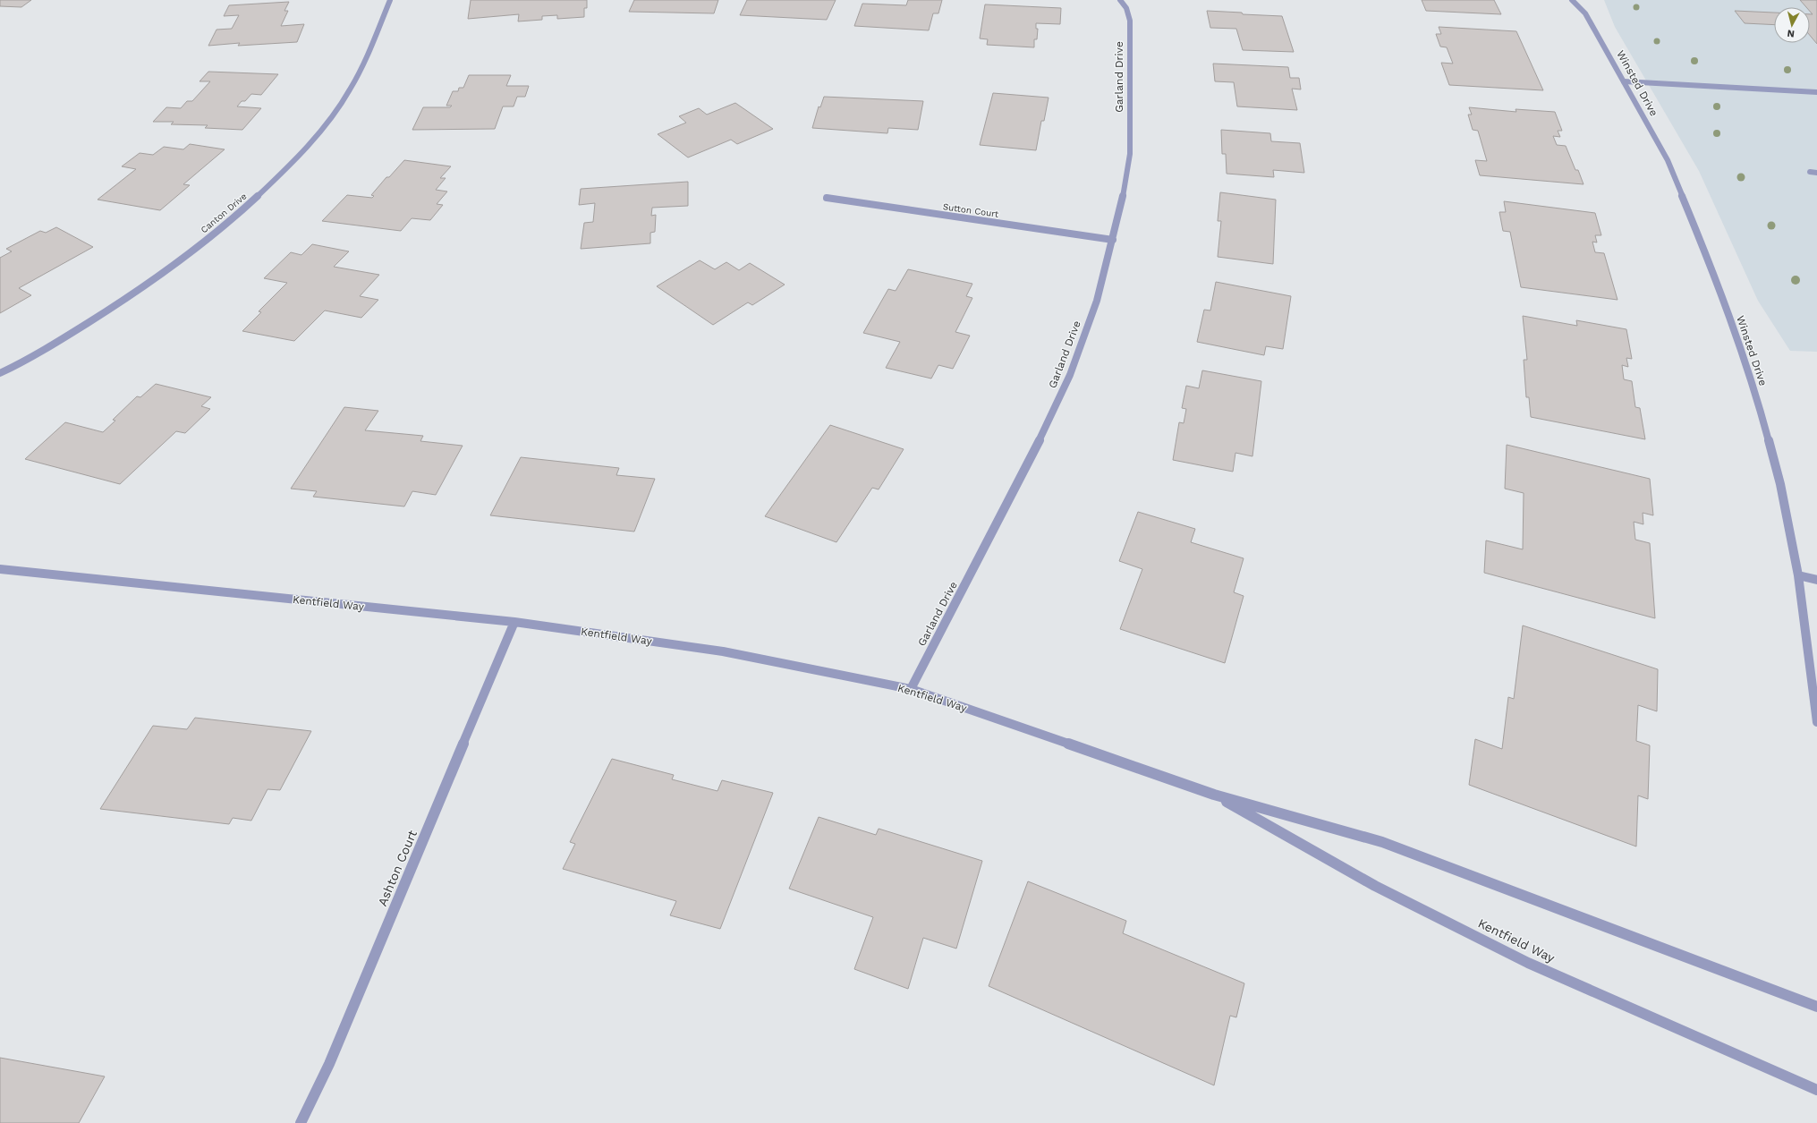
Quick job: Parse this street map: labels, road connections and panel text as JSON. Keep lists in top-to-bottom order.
{
  "streets": {
    "street": [
      "Garland Drive",
      "Winsted Drive",
      "Sutton Court",
      "Canton Drive",
      "Kentfield Way",
      "Ashton Court"
    ]
  },
  "crossings": [
    ["Garland Drive", "Sutton Court"],
    ["Garland Drive", "Kentfield Way"],
    ["Kentfield Way", "Ashton Court"]
  ],
  "north": "bottom"
}
